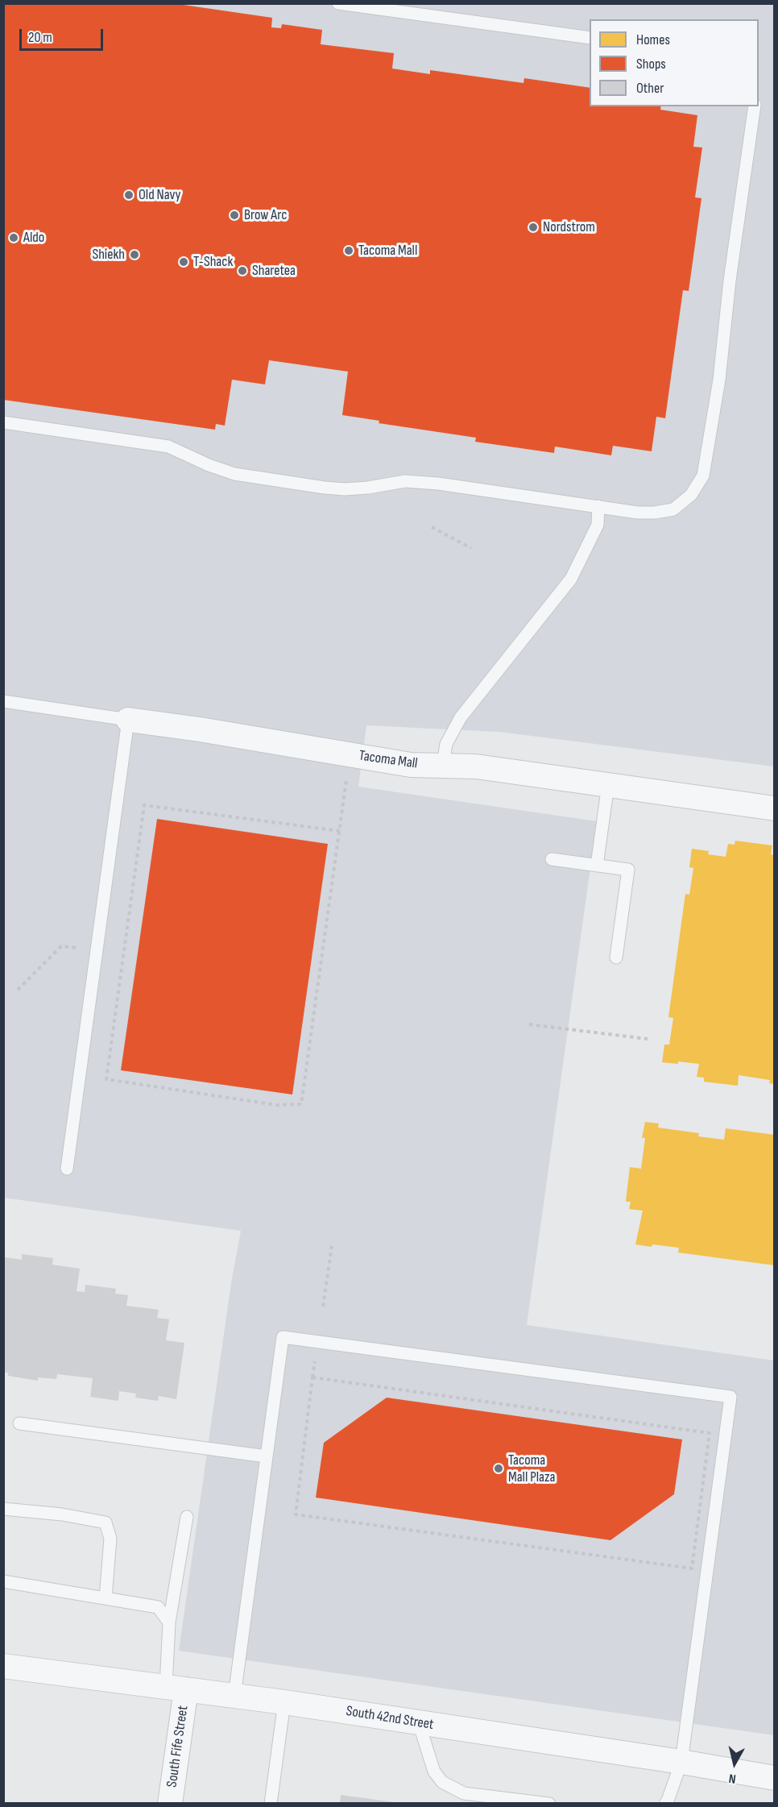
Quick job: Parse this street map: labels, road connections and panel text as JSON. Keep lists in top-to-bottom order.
{
  "streets": {
    "street": ["Tacoma Mall", "South 42nd Street", "South Fife Street"]
  },
  "crossings": [
    ["South 42nd Street", "South Fife Street"]
  ],
  "places": [
    "Old Navy",
    "Brow Arc",
    "Nordstrom",
    "Aldo",
    "Tacoma Mall",
    "Shiekh",
    "T-Shack",
    "Sharetea",
    "Tacoma Mall Plaza"
  ],
  "legend": ["Homes", "Shops", "Other"],
  "scale_bar": "20 m",
  "north": "bottom"
}
